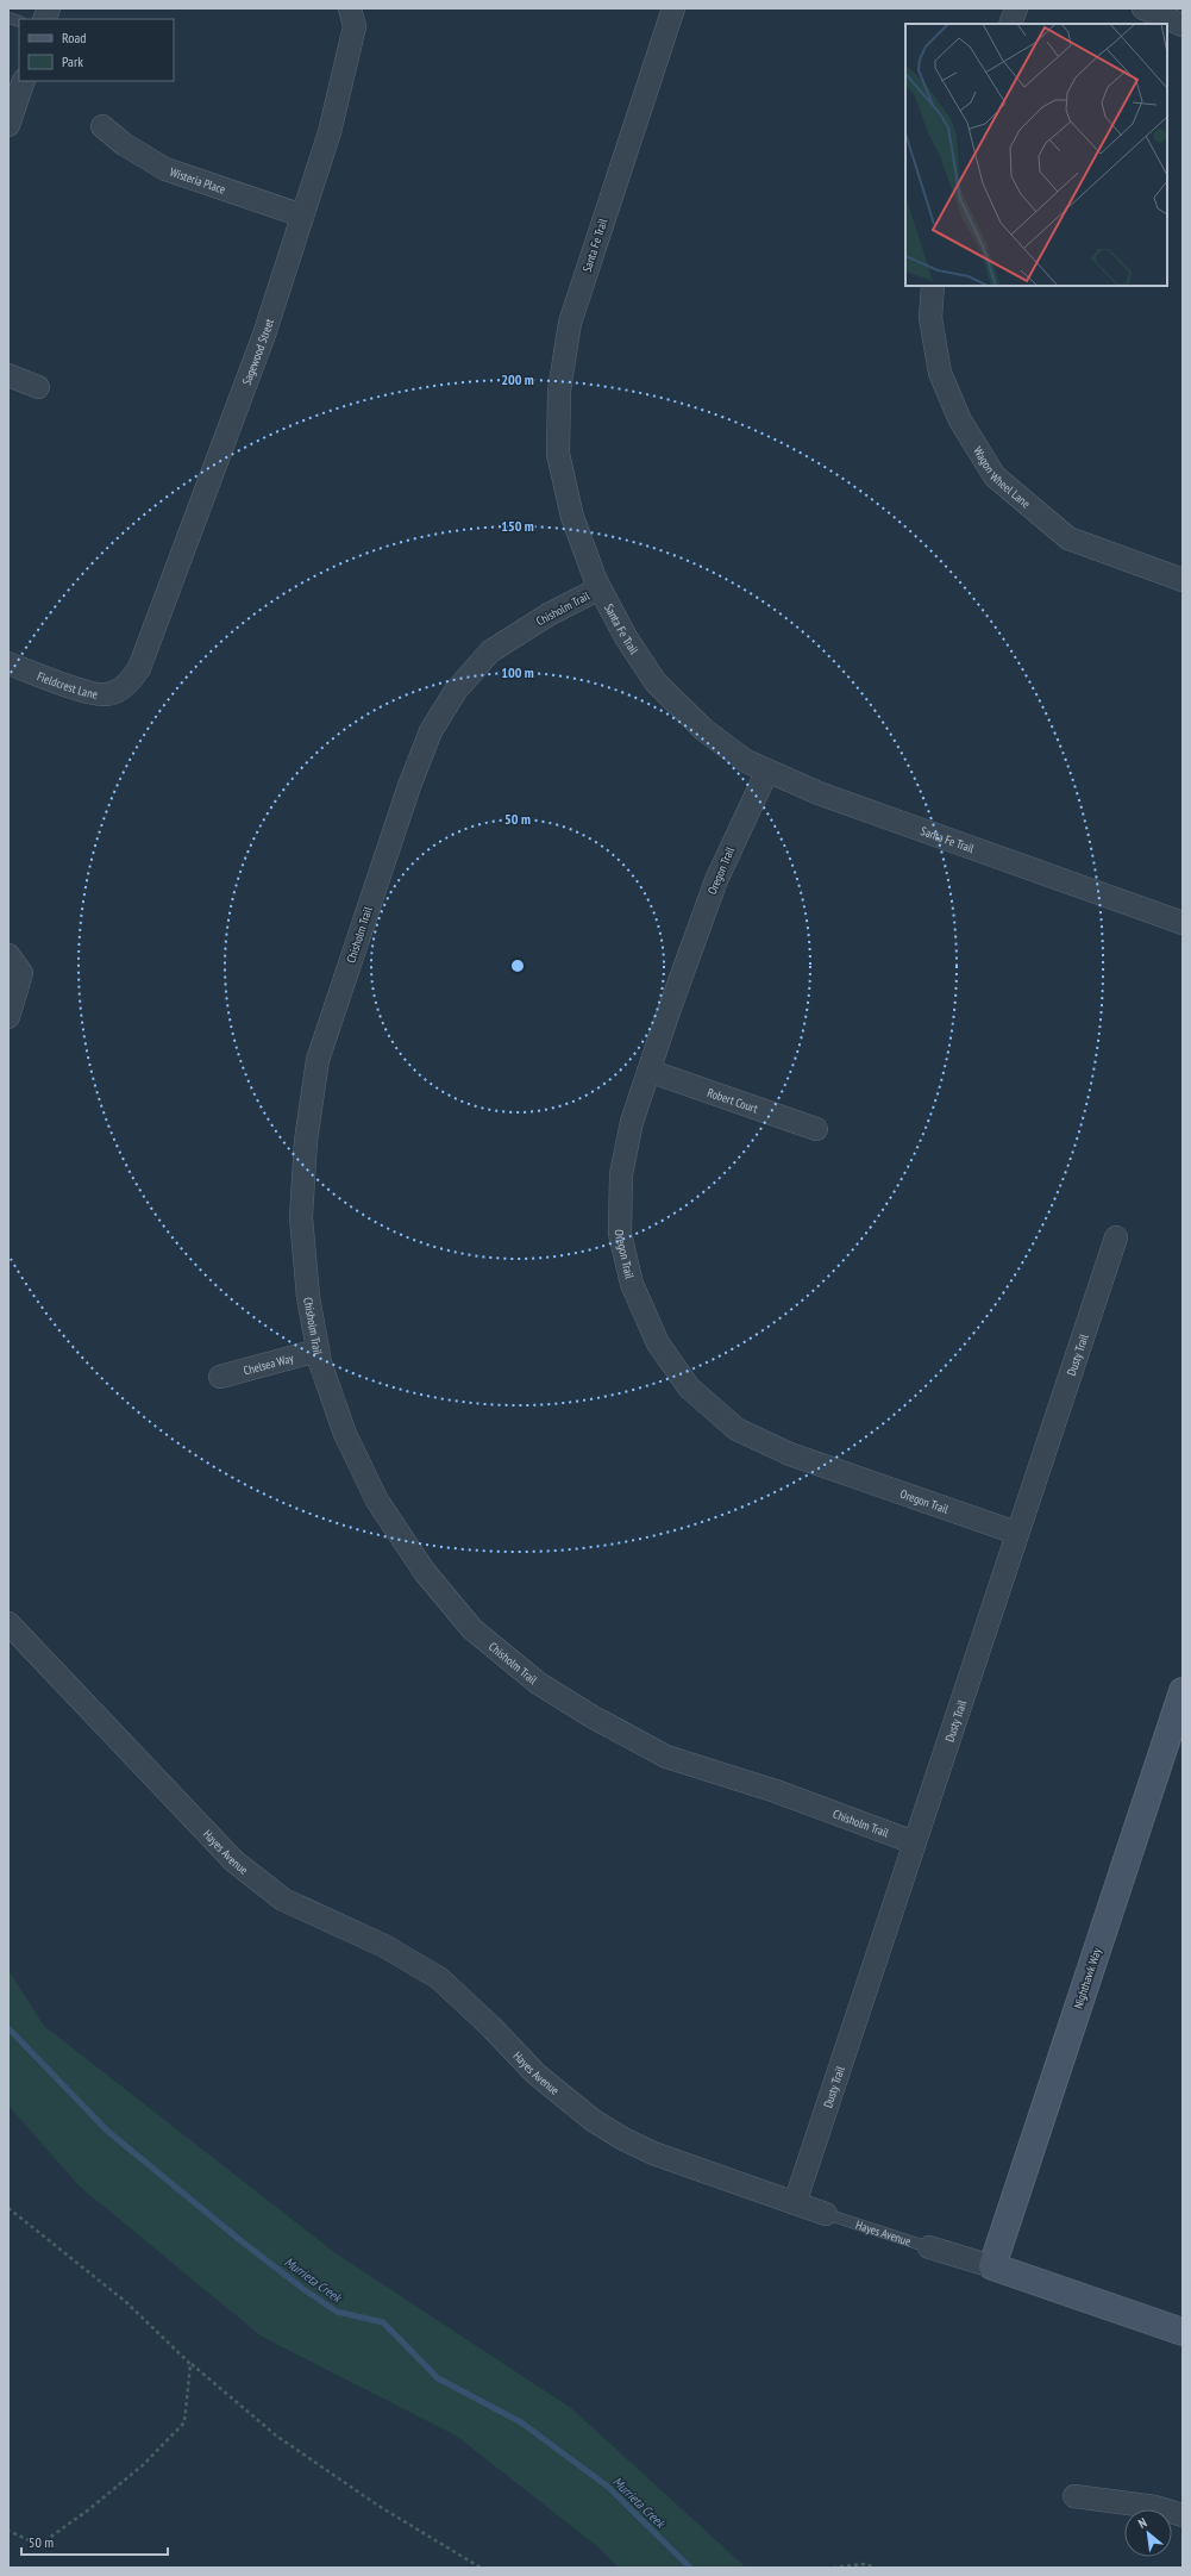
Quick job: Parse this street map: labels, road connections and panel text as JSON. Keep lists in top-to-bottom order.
{
  "streets": {
    "street": [
      "Wisteria Place",
      "Santa Fe Trail",
      "Sagewood Street",
      "Wagon Wheel Lane",
      "Chisholm Trail",
      "Fieldcrest Lane",
      "Oregon Trail",
      "Robert Court",
      "Dusty Trail",
      "Chelsea Way",
      "Hayes Avenue",
      "Nighthawk Way"
    ]
  },
  "crossings": [
    ["Wisteria Place", "Sagewood Street"],
    ["Santa Fe Trail", "Chisholm Trail"],
    ["Santa Fe Trail", "Oregon Trail"],
    ["Sagewood Street", "Fieldcrest Lane"],
    ["Chisholm Trail", "Dusty Trail"],
    ["Chisholm Trail", "Chelsea Way"],
    ["Oregon Trail", "Robert Court"],
    ["Oregon Trail", "Dusty Trail"],
    ["Dusty Trail", "Hayes Avenue"],
    ["Hayes Avenue", "Nighthawk Way"]
  ],
  "water": ["Murrieta Creek"],
  "legend": ["Road", "Park"],
  "scale_bar": "50 m",
  "north": "top left",
  "rings": [
    "200 m",
    "150 m",
    "100 m",
    "50 m"
  ]
}
